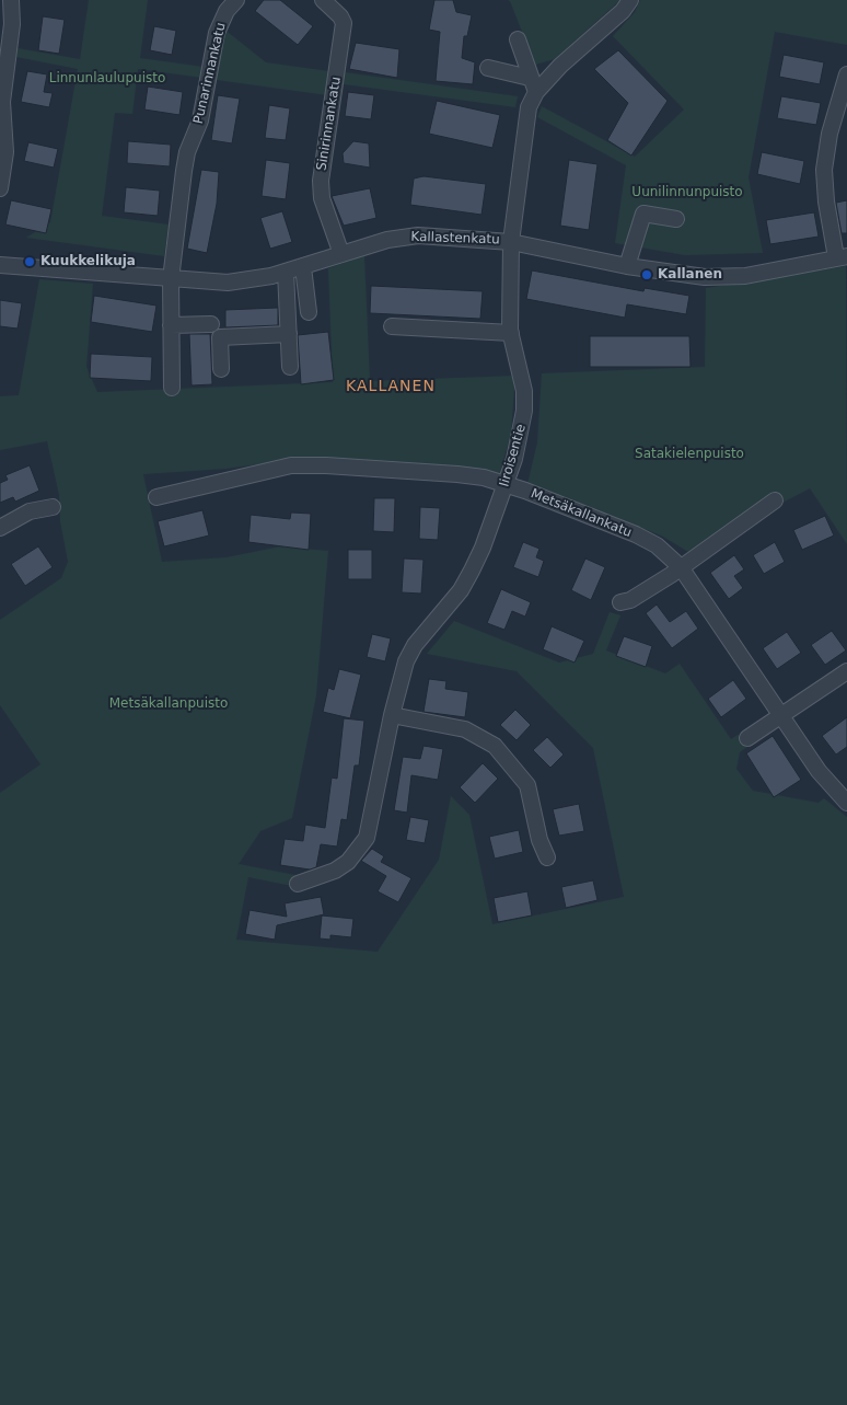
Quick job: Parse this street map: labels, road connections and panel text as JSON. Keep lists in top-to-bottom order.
{
  "streets": {
    "street": [
      "Punarinnankatu",
      "Sinirinnankatu",
      "Kallastenkatu",
      "Iiroisentie",
      "Metsäkallankatu"
    ]
  },
  "crossings": [
    ["Punarinnankatu", "Kallastenkatu"],
    ["Sinirinnankatu", "Kallastenkatu"],
    ["Kallastenkatu", "Iiroisentie"],
    ["Iiroisentie", "Metsäkallankatu"]
  ],
  "districts": ["KALLANEN"],
  "parks": [
    "Linnunlaulupuisto",
    "Uunilinnunpuisto",
    "Satakielenpuisto",
    "Metsäkallanpuisto"
  ],
  "places": ["Kuukkelikuja", "Kallanen"]
}
